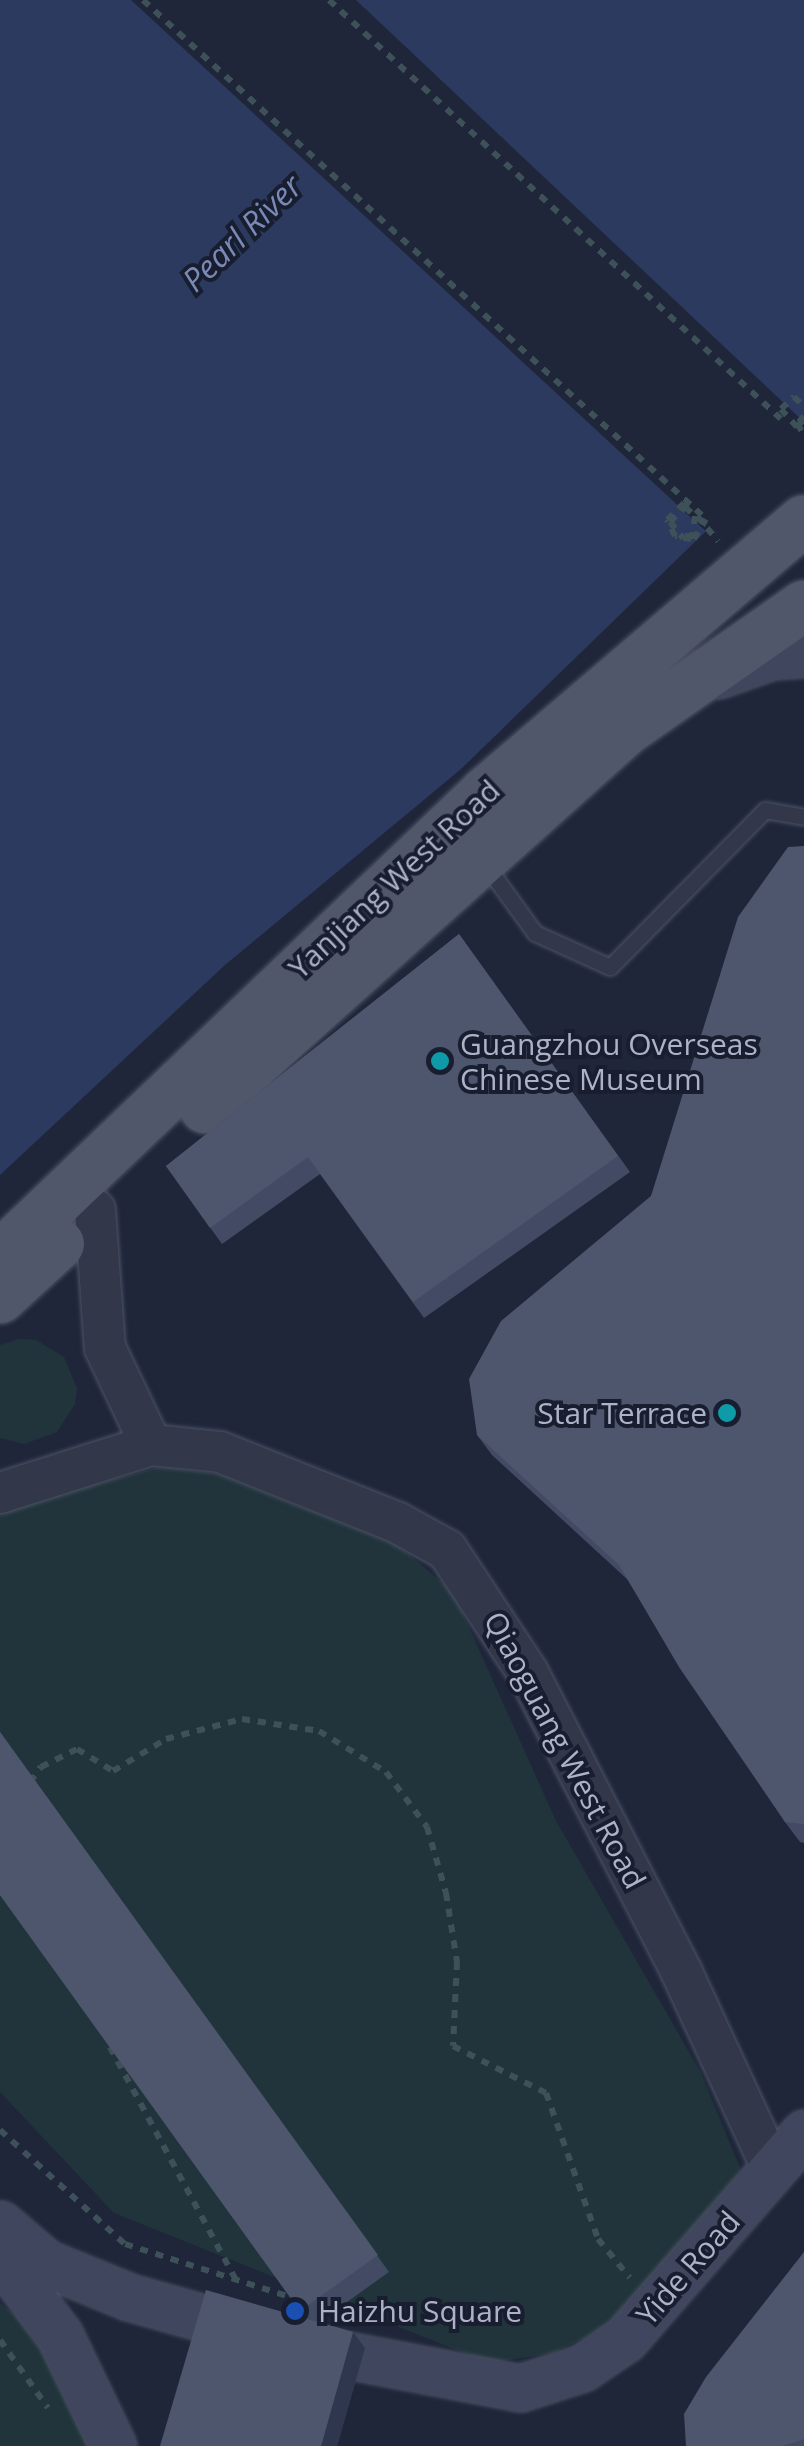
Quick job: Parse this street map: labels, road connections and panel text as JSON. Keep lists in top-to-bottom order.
{
  "streets": {
    "main road": ["Yanjiang West Road", "Yide Road"],
    "street": ["Qiaoguang West Road"]
  },
  "crossings": [
    ["Qiaoguang West Road", "Yide Road"]
  ],
  "water": ["Pearl River"],
  "places": ["Guangzhou Overseas Chinese Museum", "Star Terrace", "Haizhu Square"]
}
